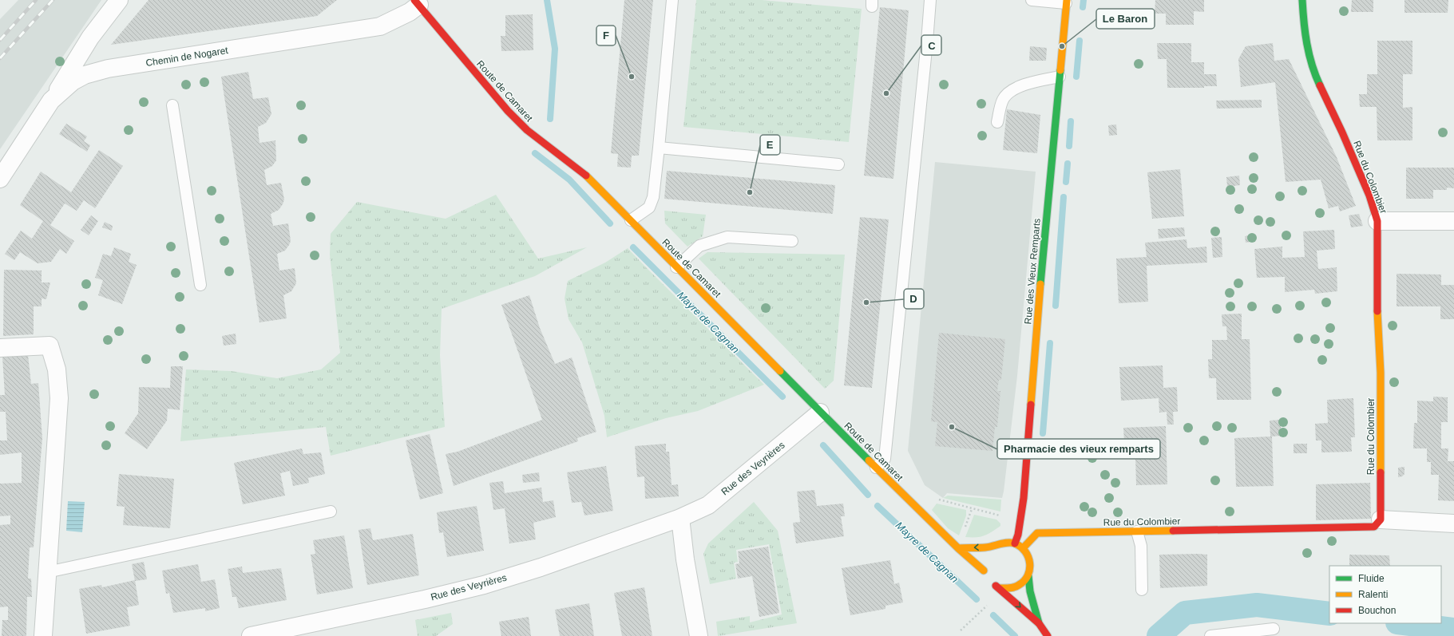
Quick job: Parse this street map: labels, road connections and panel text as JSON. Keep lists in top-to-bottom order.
{
  "streets": {
    "main road": ["Route de Camaret", "Rue du Colombier", "Rue des Vieux Remparts"],
    "street": ["Chemin de Nogaret", "Rue des Veyrières"]
  },
  "crossings": [
    ["Chemin de Nogaret", "Route de Camaret"],
    ["Route de Camaret", "Rue du Colombier"],
    ["Route de Camaret", "Rue des Vieux Remparts"],
    ["Route de Camaret", "Rue des Veyrières"],
    ["Rue du Colombier", "Rue des Vieux Remparts"]
  ],
  "water": ["Mayre de Cagnan"],
  "places": [
    "Le Baron",
    "F",
    "C",
    "E",
    "D",
    "Pharmacie des vieux remparts"
  ],
  "legend": ["Fluide", "Ralenti", "Bouchon"]
}
